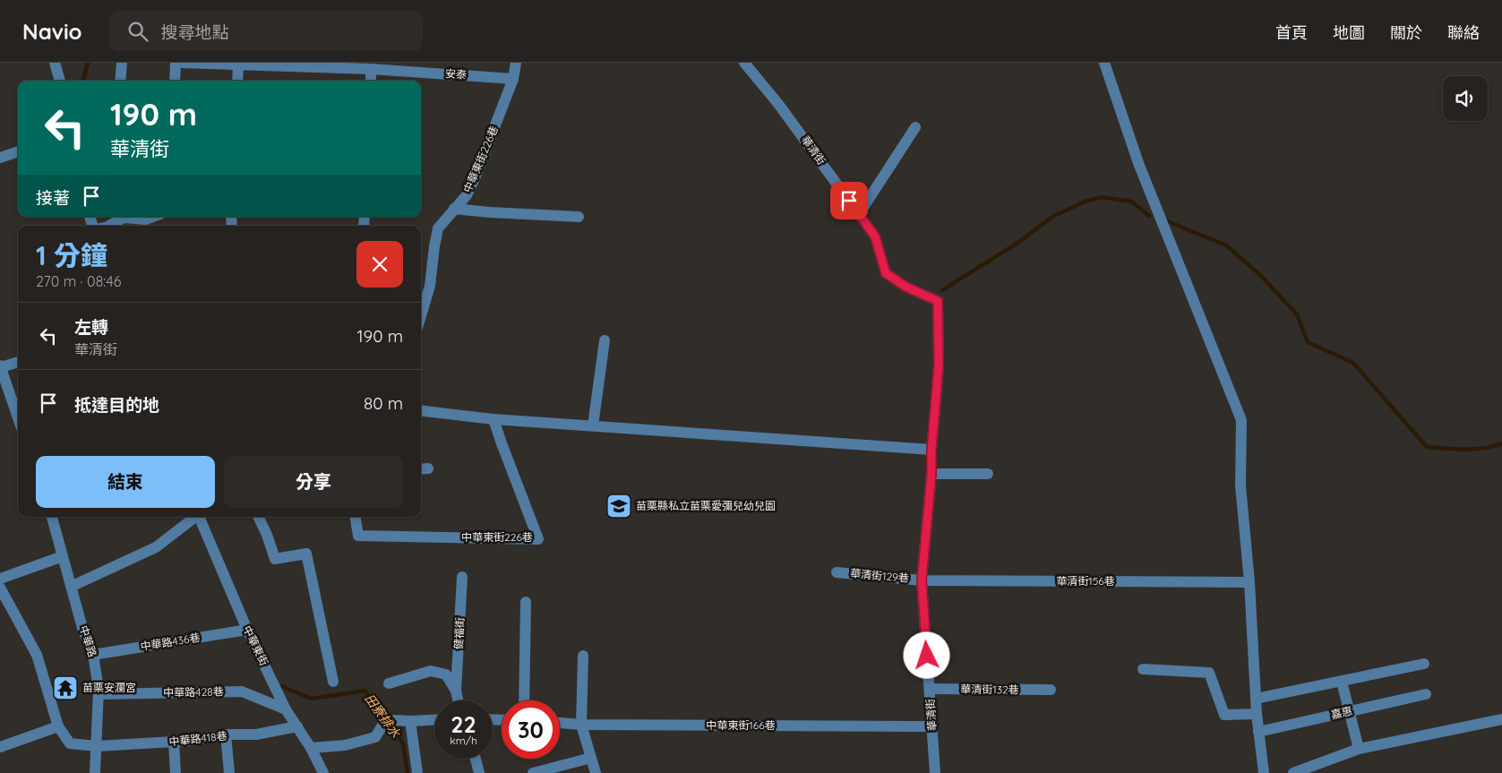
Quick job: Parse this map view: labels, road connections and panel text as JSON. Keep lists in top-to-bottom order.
{
  "streets": {
    "street": [
      "安泰",
      "華清街",
      "中華東街226巷",
      "華清街129巷",
      "華清街156巷",
      "健福街",
      "中華路",
      "中華路436巷",
      "中華東街",
      "華清街132巷",
      "中華路428巷",
      "嘉惠",
      "中華東街166巷",
      "中華路418巷"
    ]
  },
  "crossings": [
    ["安泰", "中華東街226巷"],
    ["華清街", "華清街129巷"],
    ["華清街", "華清街156巷"],
    ["華清街", "華清街132巷"],
    ["華清街", "中華東街166巷"],
    ["華清街129巷", "華清街156巷"],
    ["中華路", "中華路436巷"],
    ["中華路", "中華路428巷"],
    ["中華路", "中華路418巷"],
    ["中華路436巷", "中華東街"],
    ["中華東街", "中華路428巷"],
    ["中華東街", "中華路418巷"]
  ],
  "water": ["田寮排水"],
  "places": {
    "school or university": ["苗栗縣私立苗栗愛彌兒幼兒園"],
    "temple": ["苗栗安瀾宮"]
  },
  "page": {
    "header": "Navio",
    "search": "搜尋地點",
    "nav": [
      "首頁",
      "地圖",
      "關於",
      "聯絡"
    ],
    "turn": ["190 m", "華清街"],
    "then": "接著",
    "heading": ["1 分鐘", "270 m · 08:46"],
    "list": [
      {
        "name": "左轉",
        "note": "華清街",
        "value": "190 m"
      },
      {
        "name": "抵達目的地",
        "value": "80 m"
      }
    ],
    "buttons": ["結束", "分享"],
    "speed": "22 km/h",
    "limit": "30"
  }
}
